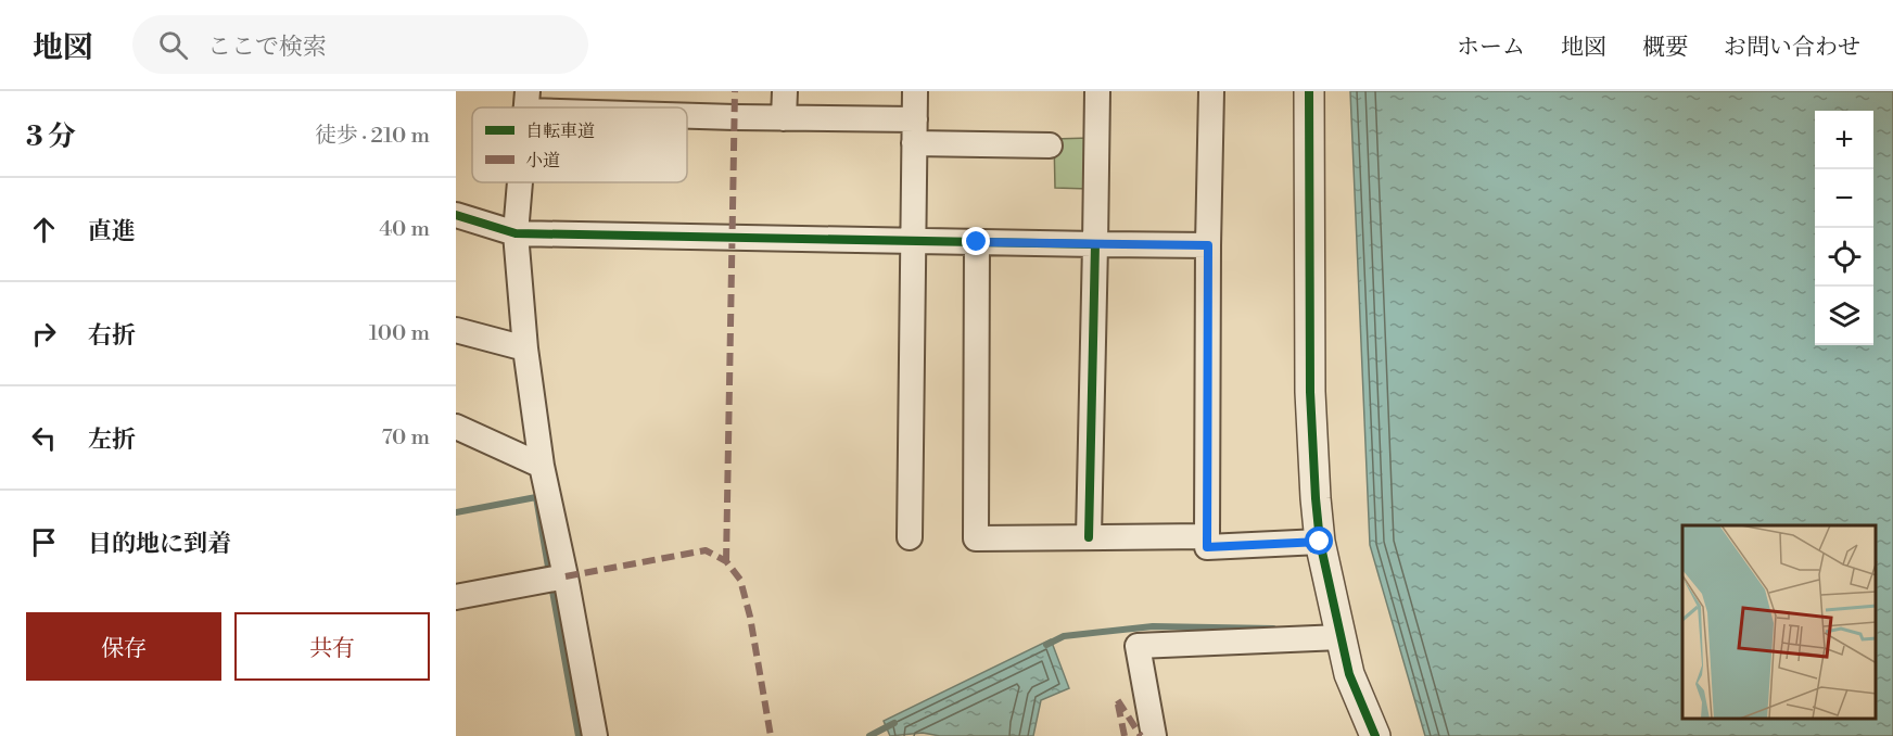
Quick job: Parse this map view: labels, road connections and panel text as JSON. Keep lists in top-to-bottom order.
{
  "legend": ["自転車道", "小道"],
  "page": {
    "header": "地図",
    "search": "ここで検索",
    "nav": [
      "ホーム",
      "地図",
      "概要",
      "お問い合わせ"
    ],
    "heading": ["3 分", "徒歩 · 210 m"],
    "map_buttons": ["+", "−"],
    "list": [
      ["直進", "40 m"],
      ["右折", "100 m"],
      ["左折", "70 m"],
      "目的地に到着"
    ],
    "buttons": ["保存", "共有"]
  }
}
